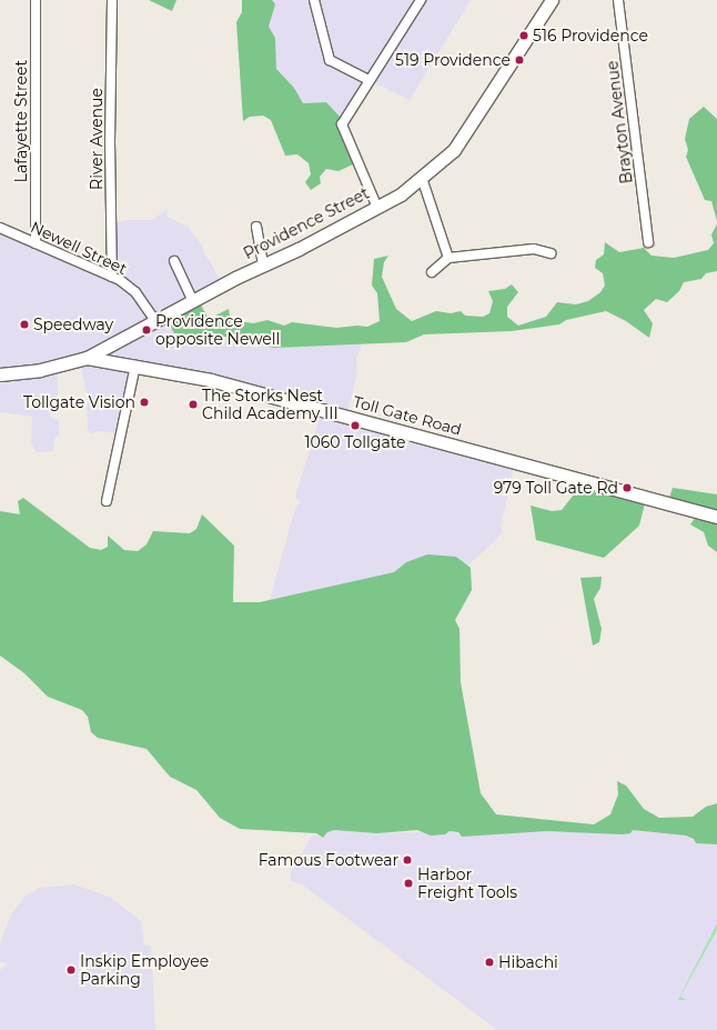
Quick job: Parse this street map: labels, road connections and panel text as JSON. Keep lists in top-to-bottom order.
{
  "streets": {
    "main road": ["Providence Street", "Toll Gate Road"],
    "street": [
      "Lafayette Street",
      "Brayton Avenue",
      "River Avenue",
      "Newell Street"
    ]
  },
  "crossings": [
    ["Lafayette Street", "Newell Street"],
    ["River Avenue", "Newell Street"],
    ["Providence Street", "Newell Street"],
    ["Providence Street", "Toll Gate Road"]
  ],
  "places": [
    "516 Providence",
    "519 Providence",
    "Speedway",
    "Providence opposite Newell",
    "Tollgate Vision",
    "The Storks Nest Child Academy III",
    "1060 Tollgate",
    "979 Toll Gate Rd",
    "Famous Footwear",
    "Harbor Freight Tools",
    "Hibachi",
    "Inskip Employee Parking"
  ]
}
